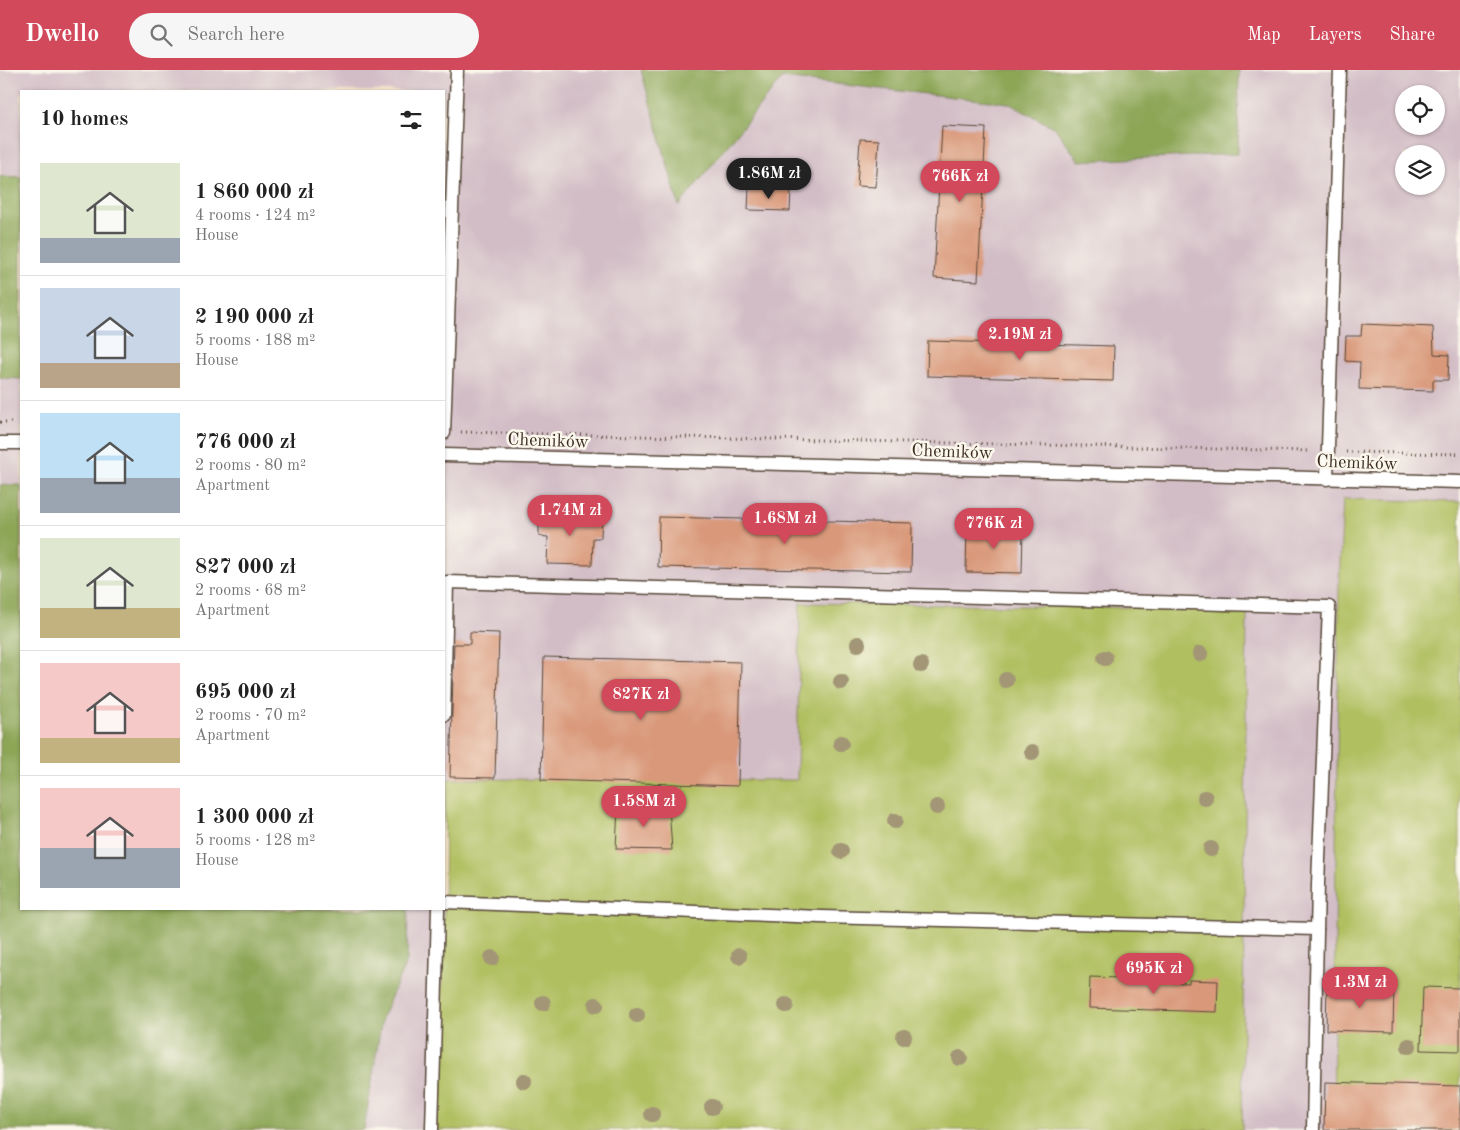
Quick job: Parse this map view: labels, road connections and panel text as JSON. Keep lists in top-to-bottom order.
{
  "streets": {
    "lane": ["Chemików"]
  },
  "page": {
    "header": "Dwello",
    "search": "Search here",
    "nav": ["Map", "Layers", "Share"],
    "heading": "10 homes",
    "list": [
      {
        "name": "1 860 000 zł",
        "note": "4 rooms · 124 m² · House"
      },
      {
        "name": "2 190 000 zł",
        "note": "5 rooms · 188 m² · House"
      },
      {
        "name": "776 000 zł",
        "note": "2 rooms · 80 m² · Apartment"
      },
      {
        "name": "827 000 zł",
        "note": "2 rooms · 68 m² · Apartment"
      },
      {
        "name": "695 000 zł",
        "note": "2 rooms · 70 m² · Apartment"
      },
      {
        "name": "1 300 000 zł",
        "note": "5 rooms · 128 m² · House"
      }
    ],
    "price": [
      "1.86M zł",
      "766K zł",
      "2.19M zł",
      "1.74M zł",
      "1.68M zł",
      "776K zł",
      "827K zł",
      "1.58M zł",
      "695K zł",
      "1.3M zł"
    ]
  }
}
